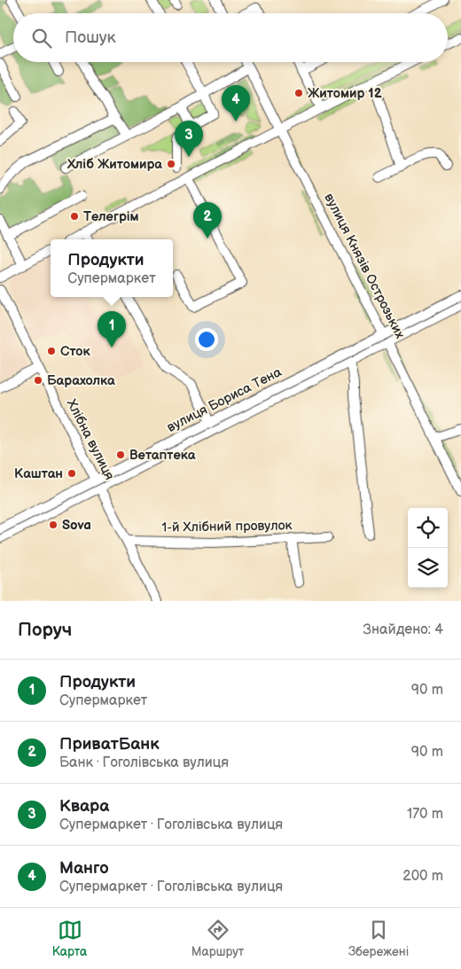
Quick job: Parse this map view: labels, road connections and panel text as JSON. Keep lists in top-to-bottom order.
{
  "streets": {
    "street": [
      "вулиця Князів Острозьких",
      "вулиця Бориса Тена",
      "Хлібна вулиця",
      "1-й Хлібний провулок"
    ]
  },
  "crossings": [
    ["вулиця Князів Острозьких", "вулиця Бориса Тена"],
    ["вулиця Бориса Тена", "Хлібна вулиця"],
    ["Хлібна вулиця", "1-й Хлібний провулок"]
  ],
  "places": [
    "Житомир 12",
    "Хліб Житомира",
    "Телегрім",
    "Сток",
    "Барахолка",
    "Ветаптека",
    "Каштан",
    "Sova"
  ],
  "page": {
    "search": "Пошук",
    "pins": [
      "4",
      "3",
      "2",
      "1"
    ],
    "popup": ["Продукти", "Супермаркет"],
    "heading": ["Поруч", "Знайдено: 4"],
    "list": [
      {
        "mark": "1",
        "name": "Продукти",
        "note": "Супермаркет",
        "value": "90 m"
      },
      {
        "mark": "2",
        "name": "ПриватБанк",
        "note": "Банк · Гоголівська вулиця",
        "value": "90 m"
      },
      {
        "mark": "3",
        "name": "Квара",
        "note": "Супермаркет · Гоголівська вулиця",
        "value": "170 m"
      },
      {
        "mark": "4",
        "name": "Манго",
        "note": "Супермаркет · Гоголівська вулиця",
        "value": "200 m"
      }
    ],
    "nav": ["Карта", "Маршрут", "Збережені"]
  }
}
